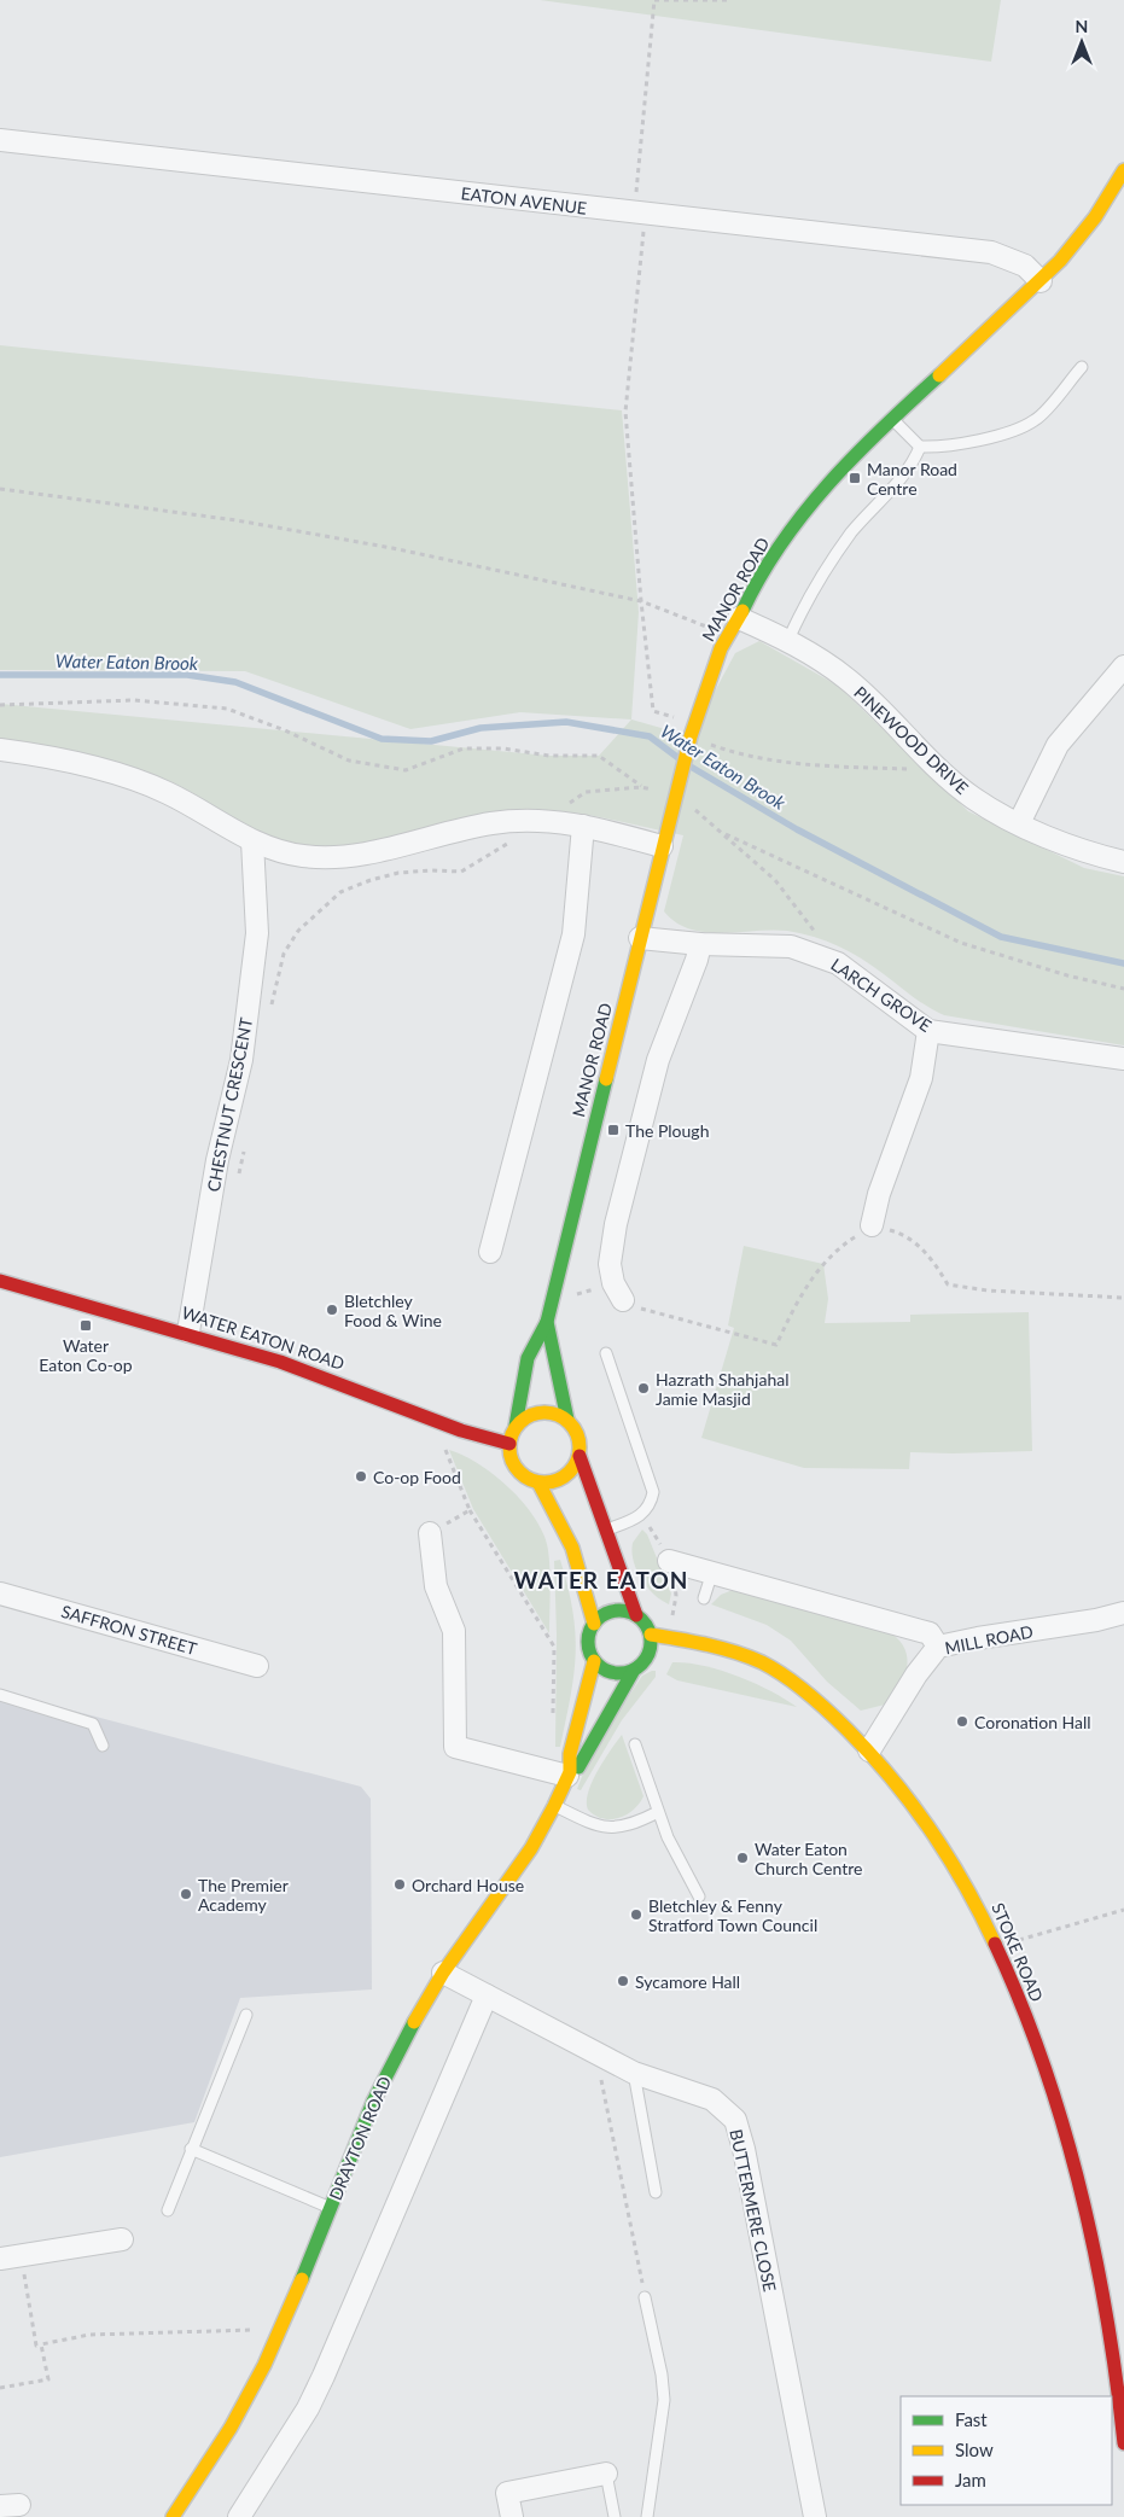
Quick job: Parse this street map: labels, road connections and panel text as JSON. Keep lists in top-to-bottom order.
{
  "streets": {
    "street": [
      "EATON AVENUE",
      "MANOR ROAD",
      "PINEWOOD DRIVE",
      "LARCH GROVE",
      "CHESTNUT CRESCENT",
      "WATER EATON ROAD",
      "SAFFRON STREET",
      "MILL ROAD",
      "STOKE ROAD",
      "DRAYTON ROAD",
      "BUTTERMERE CLOSE"
    ]
  },
  "crossings": [
    ["EATON AVENUE", "MANOR ROAD"],
    ["MANOR ROAD", "PINEWOOD DRIVE"],
    ["MANOR ROAD", "LARCH GROVE"],
    ["MANOR ROAD", "WATER EATON ROAD"],
    ["CHESTNUT CRESCENT", "WATER EATON ROAD"],
    ["MILL ROAD", "STOKE ROAD"],
    ["STOKE ROAD", "DRAYTON ROAD"],
    ["DRAYTON ROAD", "BUTTERMERE CLOSE"]
  ],
  "districts": ["WATER EATON"],
  "water": ["Water Eaton Brook"],
  "places": {
    "transit": ["Manor Road Centre", "The Plough", "Water Eaton Co-op"],
    "other": [
      "Bletchley Food & Wine",
      "Hazrath Shahjahal Jamie Masjid",
      "Co-op Food",
      "Coronation Hall",
      "Water Eaton Church Centre",
      "Orchard House",
      "The Premier Academy",
      "Bletchley & Fenny Stratford Town Council",
      "Sycamore Hall"
    ]
  },
  "legend": ["Fast", "Slow", "Jam"],
  "north": "top"
}
